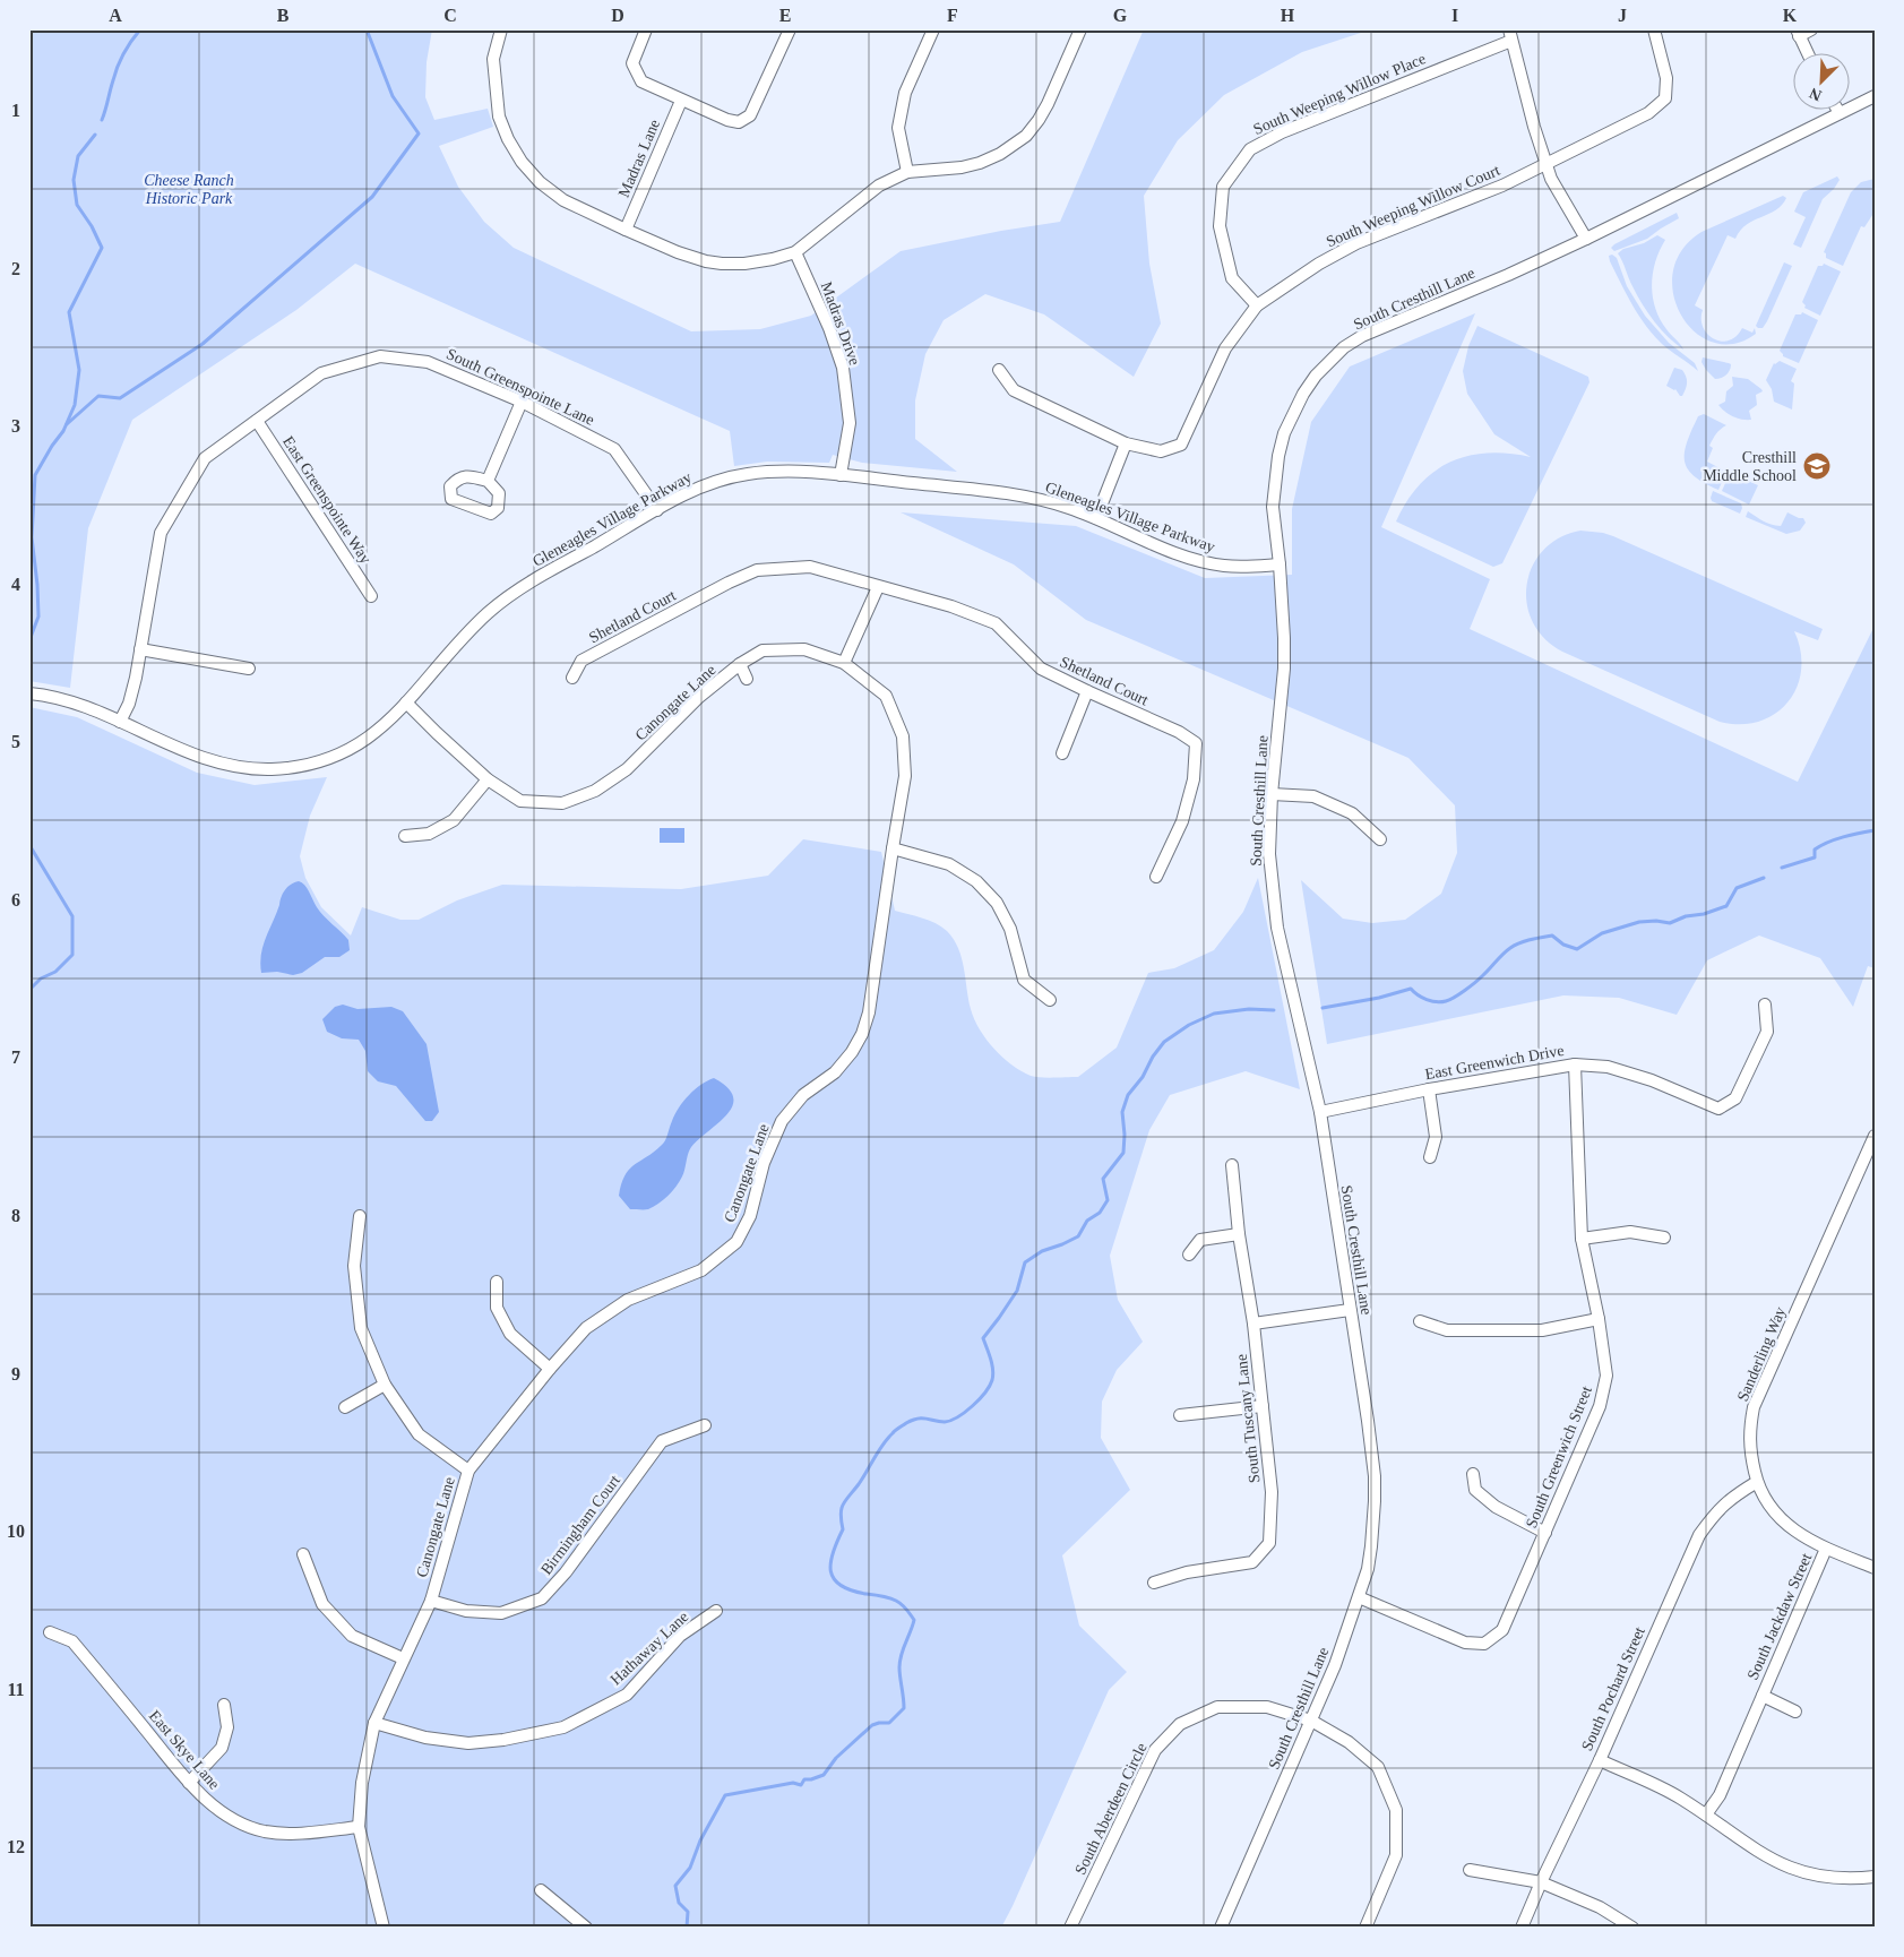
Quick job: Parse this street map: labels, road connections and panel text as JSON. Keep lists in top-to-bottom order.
{
  "streets": {
    "street": [
      "South Weeping Willow Place",
      "Madras Lane",
      "South Weeping Willow Court",
      "South Cresthill Lane",
      "Madras Drive",
      "South Greenspointe Lane",
      "East Greenspointe Way",
      "Gleneagles Village Parkway",
      "Shetland Court",
      "Canongate Lane",
      "East Greenwich Drive",
      "Sanderling Way",
      "South Tuscany Lane",
      "South Greenwich Street",
      "Birmingham Court",
      "South Jackdaw Street",
      "Hathaway Lane",
      "South Pochard Street",
      "East Skye Lane",
      "South Aberdeen Circle"
    ]
  },
  "crossings": [
    ["South Weeping Willow Place", "South Weeping Willow Court"],
    ["South Cresthill Lane", "Gleneagles Village Parkway"],
    ["South Cresthill Lane", "East Greenwich Drive"],
    ["South Cresthill Lane", "South Greenwich Street"],
    ["South Cresthill Lane", "South Aberdeen Circle"],
    ["Madras Drive", "Gleneagles Village Parkway"],
    ["South Greenspointe Lane", "East Greenspointe Way"],
    ["South Greenspointe Lane", "Gleneagles Village Parkway"],
    ["Gleneagles Village Parkway", "Canongate Lane"],
    ["Canongate Lane", "Birmingham Court"],
    ["Canongate Lane", "Hathaway Lane"],
    ["Canongate Lane", "East Skye Lane"],
    ["East Greenwich Drive", "South Greenwich Street"],
    ["Sanderling Way", "South Jackdaw Street"],
    ["Sanderling Way", "South Pochard Street"]
  ],
  "parks": ["Cheese Ranch Historic Park"],
  "places": {
    "school or university": ["Cresthill Middle School"]
  },
  "north": "bottom left",
  "grid": {
    "columns": [
      "A",
      "B",
      "C",
      "D",
      "E",
      "F",
      "G",
      "H",
      "I",
      "J",
      "K"
    ],
    "rows": [
      "1",
      "2",
      "3",
      "4",
      "5",
      "6",
      "7",
      "8",
      "9",
      "10",
      "11",
      "12"
    ]
  }
}
